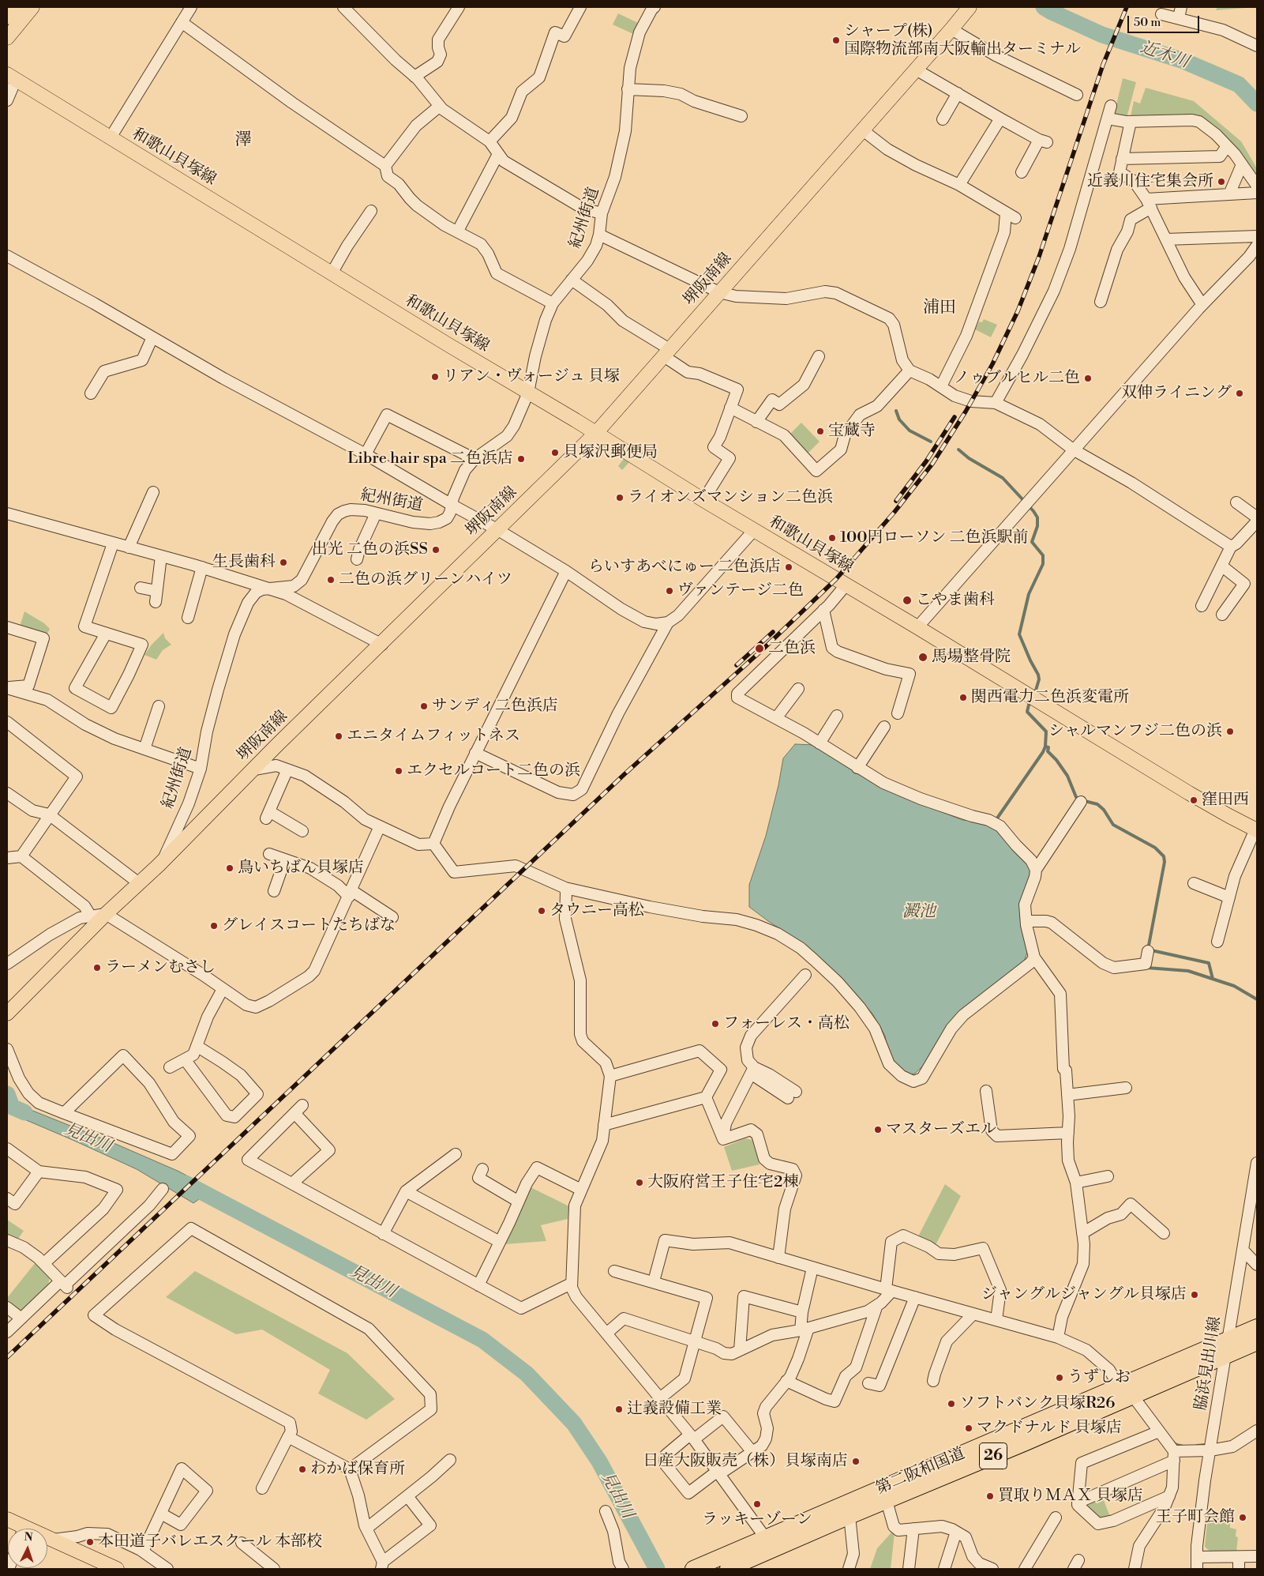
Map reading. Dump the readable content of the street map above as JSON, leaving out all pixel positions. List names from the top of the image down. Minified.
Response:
{"streets":{"highway":["26","第二阪和国道"],"main road":["和歌山貝塚線","堺阪南線"],"street":["紀州街道","脇浜見出川線"]},"crossings":[["和歌山貝塚線","紀州街道"],["和歌山貝塚線","堺阪南線"],["紀州街道","堺阪南線"],["脇浜見出川線","第二阪和国道"]],"districts":["澤","浦田"],"water":["近木川","澱池","見出川"],"places":["シャープ(株) 国際物流部南大阪輸出ターミナル","近義川住宅集会所","リアン・ヴォージュ 貝塚","ノゥブルヒル二色","双伸ライニング","宝蔵寺","貝塚沢郵便局","Libre hair spa 二色浜店","ライオンズマンション二色浜","100円ローソン 二色浜駅前","出光 二色の浜SS","生長歯科","らいすあべにゅー 二色浜店","二色の浜グリーンハイツ","ヴァンテージ二色","こやま歯科","二色浜","馬場整骨院","関西電力二色浜変電所","サンディ二色浜店","シャルマンフジ二色の浜","エニタイムフィットネス","エクセルコート二色の浜","窪田西","鳥いちばん貝塚店","タウニー高松","グレイスコートたちばな","ラーメンむさし","フォーレス・高松","マスターズエル","大阪府営王子住宅2棟","ジャングルジャングル貝塚店","うずしお","ソフトバンク貝塚R26","辻義設備工業","マクドナルド 貝塚店","日産大阪販売（株）貝塚南店","わかば保育所","買取りＭＡＸ 貝塚店","ラッキーゾーン","王子町会館","本田道子バレエスクール 本部校"],"scale_bar":"50 m","north":"top"}
